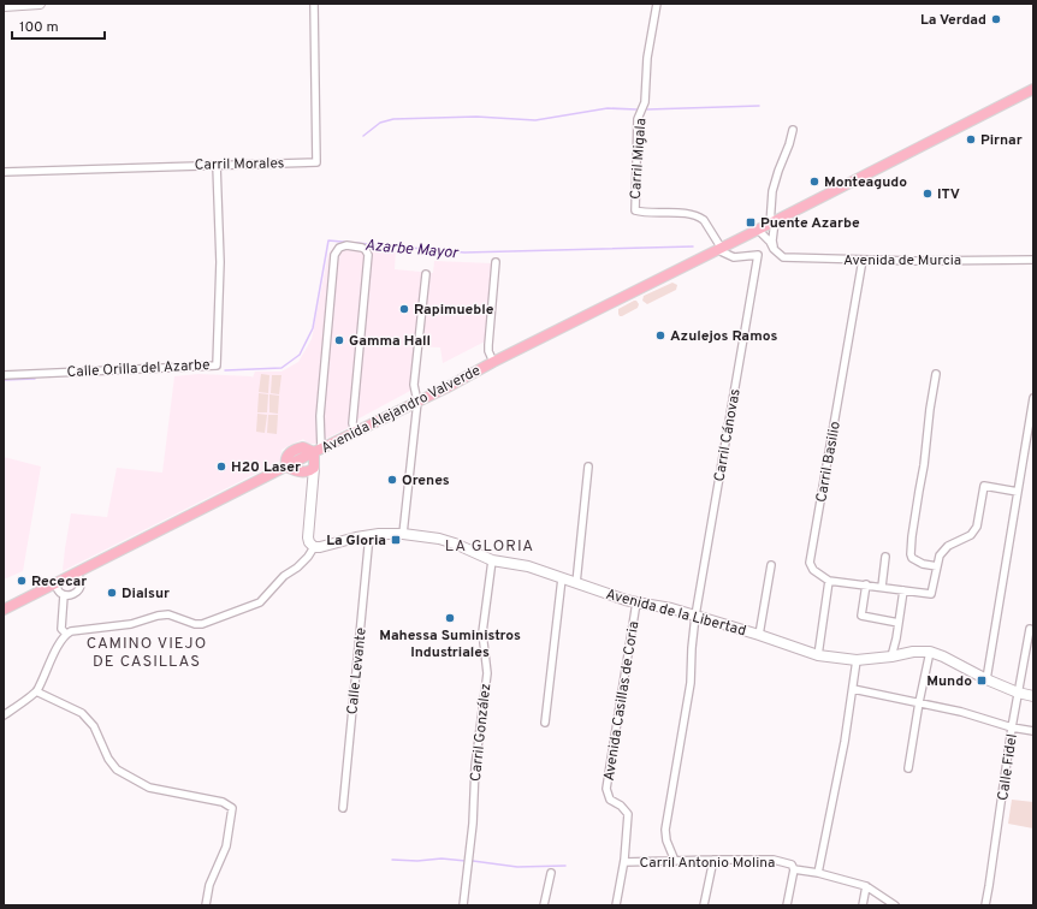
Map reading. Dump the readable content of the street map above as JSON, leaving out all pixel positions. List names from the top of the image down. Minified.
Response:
{"streets":{"main road":["Avenida Alejandro Valverde"],"street":["Carril Migala","Carril Morales","Avenida de Murcia","Calle Orilla del Azarbe","Carril Cánovas","Carril Basilio","Avenida de la Libertad","Calle Levante","Avenida Casillas de Coria","Carril González","Calle Fidel","Carril Antonio Molina"]},"crossings":[["Carril Migala","Avenida Alejandro Valverde"],["Carril Migala","Carril Cánovas"],["Carril Morales","Calle Orilla del Azarbe"],["Avenida de Murcia","Avenida Alejandro Valverde"],["Avenida de Murcia","Carril Basilio"],["Avenida Alejandro Valverde","Carril Cánovas"],["Carril Cánovas","Avenida de la Libertad"],["Carril Cánovas","Carril Antonio Molina"],["Avenida de la Libertad","Calle Levante"],["Avenida de la Libertad","Avenida Casillas de Coria"],["Avenida de la Libertad","Carril González"],["Avenida de la Libertad","Calle Fidel"],["Avenida Casillas de Coria","Carril Antonio Molina"]],"districts":["LA GLORIA","CAMINO VIEJO DE CASILLAS"],"water":["Azarbe Mayor"],"places":{"other":["La Verdad","Pirnar","Monteagudo","ITV","Rapimueble","Azulejos Ramos","Gamma Hall","H20 Laser","Orenes","Rececar","Dialsur","Mahessa Suministros Industriales"],"transit":["Puente Azarbe","La Gloria","Mundo"]},"scale_bar":"100 m"}
